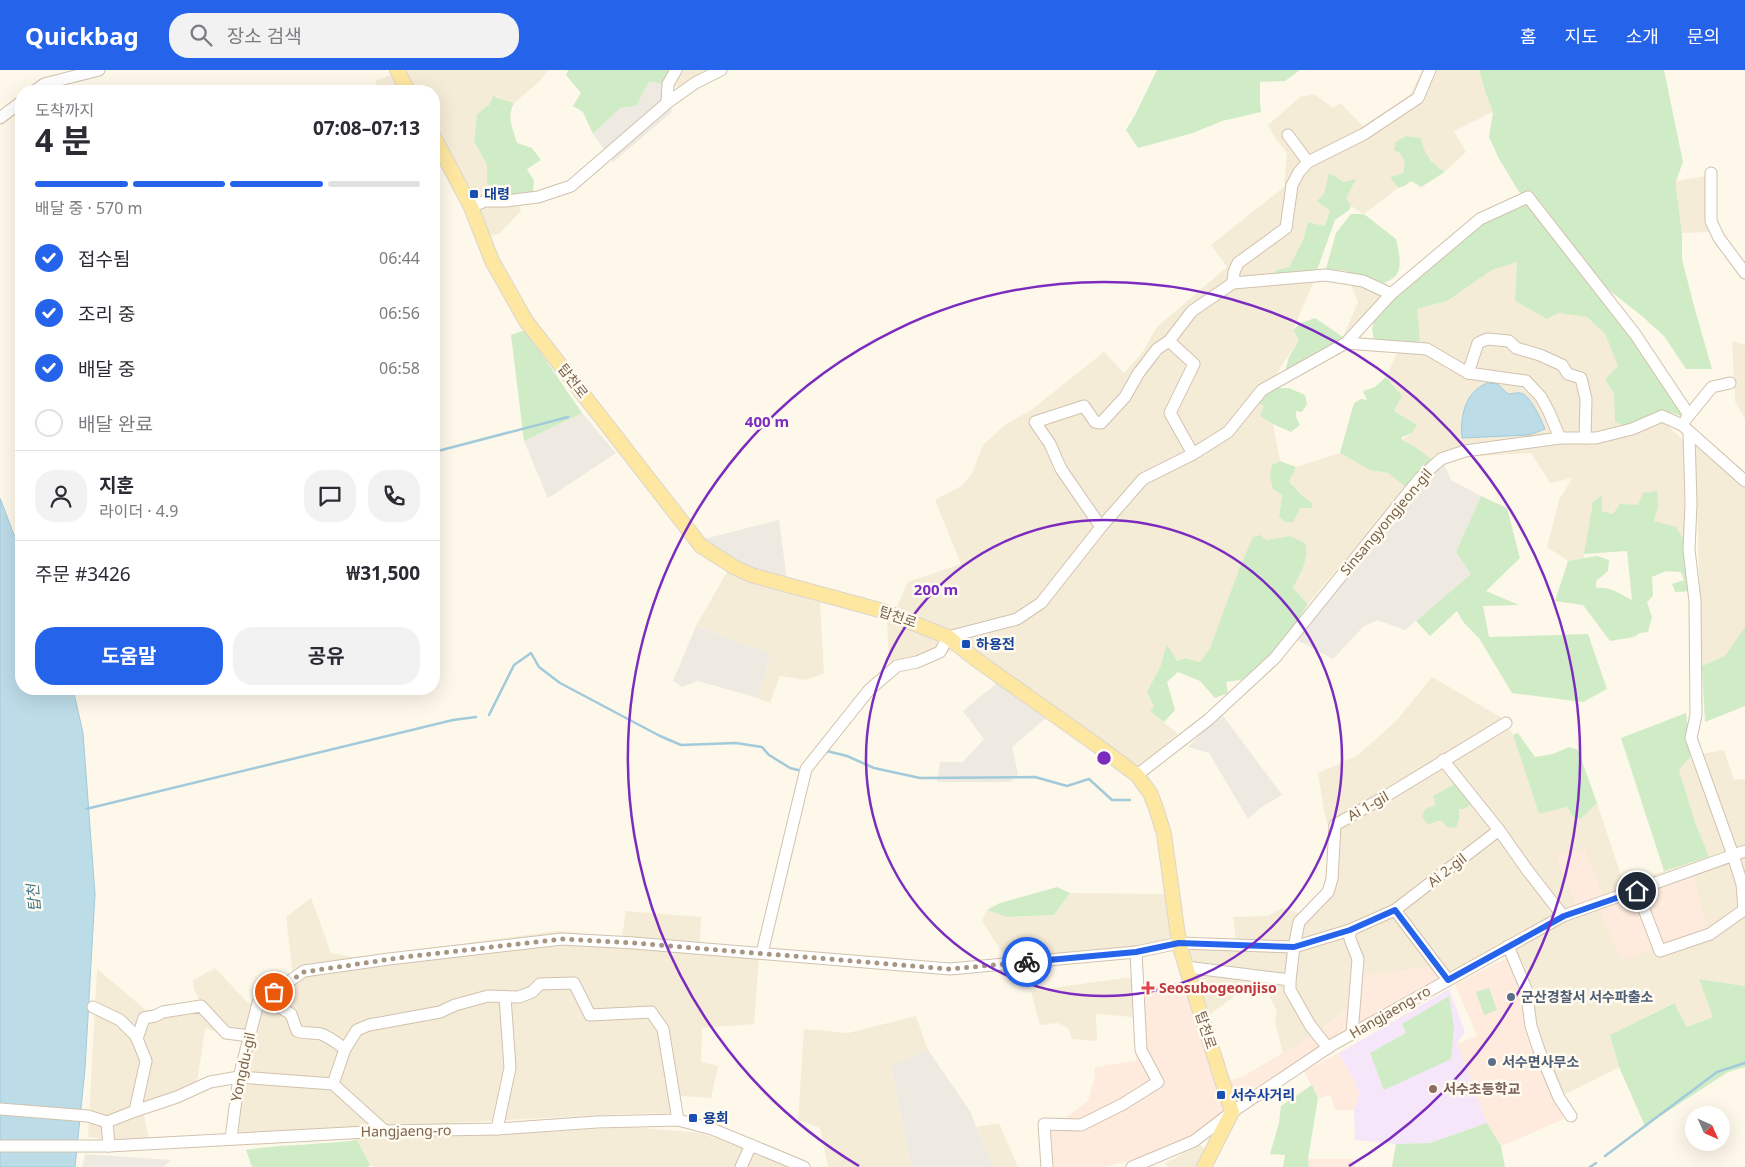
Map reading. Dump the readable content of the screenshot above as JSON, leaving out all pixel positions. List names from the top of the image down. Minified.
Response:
{"streets":{"main road":["탑천로"],"street":["Sinsangyongjeon-gil","Ai 1-gil","Ai 2-gil","Hangjaeng-ro","Yongdu-gil"]},"crossings":[["탑천로","Sinsangyongjeon-gil"],["탑천로","Ai 2-gil"],["탑천로","Hangjaeng-ro"],["Ai 1-gil","Ai 2-gil"],["Ai 1-gil","Hangjaeng-ro"],["Hangjaeng-ro","Yongdu-gil"]],"water":["탑천"],"places":{"transit":["대령","하용전","서수사거리","용회"],"health":["Seosubogeonjiso"],"other":["군산경찰서 서수파출소","서수면사무소","서수초등학교"]},"north":"bottom right","page":{"header":"Quickbag","search":"장소 검색","nav":["홈","지도","소개","문의"],"heading":["4 분","도착까지","07:08–07:13"],"panel":["지훈","라이더 · 4.9","주문 #3426","₩31,500"],"bar":"배달 중 · 570 m","list":[["접수됨","06:44"],["조리 중","06:56"],["배달 중","06:58"],"배달 완료"],"buttons":["도움말","공유"]},"rings":["400 m","200 m"]}
